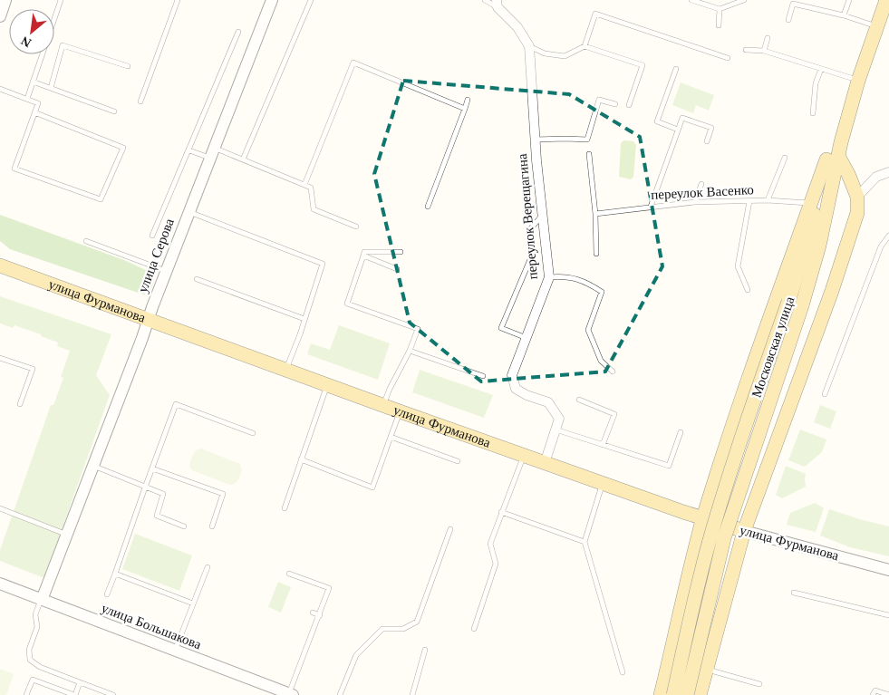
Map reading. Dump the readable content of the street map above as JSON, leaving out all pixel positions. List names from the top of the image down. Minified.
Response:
{"streets":{"main road":["улица Фурманова","Московская улица"],"street":["переулок Верещагина","улица Серова","улица Большакова"],"lane":["переулок Васенко"]},"crossings":[["переулок Верещагина","улица Фурманова"],["улица Серова","улица Фурманова"],["улица Серова","улица Большакова"]],"north":"bottom left"}
